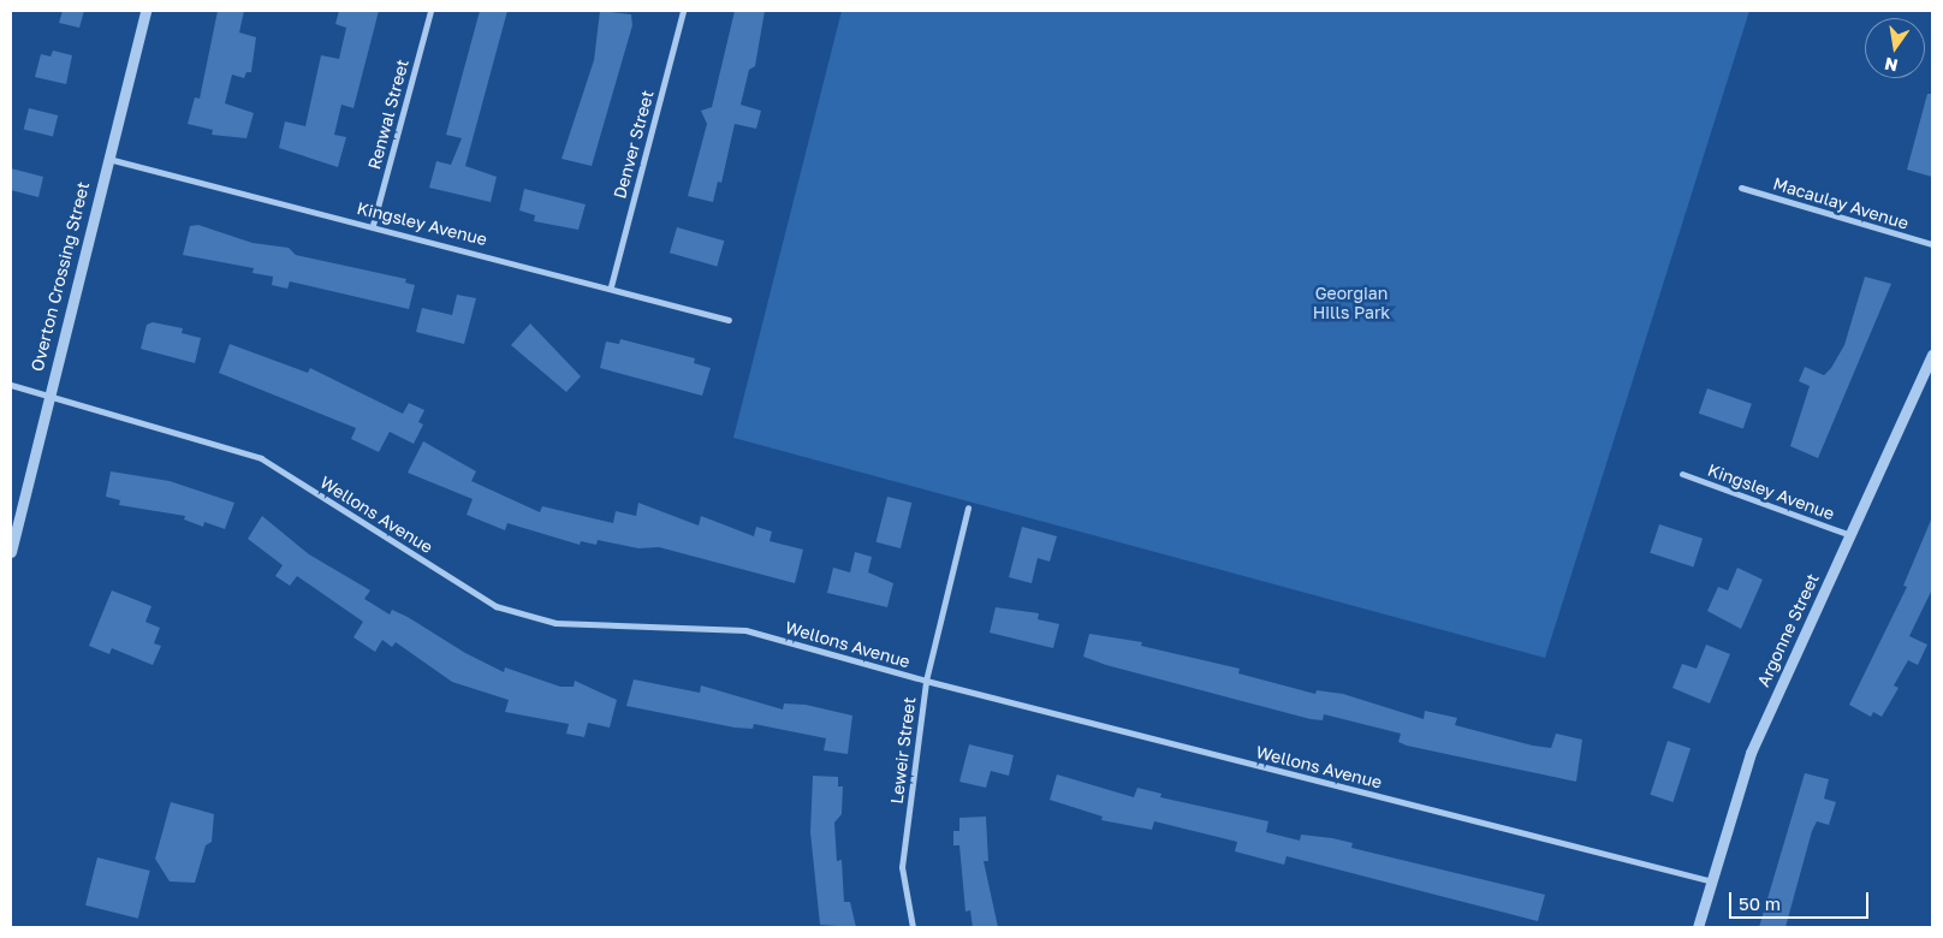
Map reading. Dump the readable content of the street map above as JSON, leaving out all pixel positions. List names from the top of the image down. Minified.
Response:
{"streets":{"street":["Renwal Street","Denver Street","Macaulay Avenue","Kingsley Avenue","Overton Crossing Street","Wellons Avenue","Argonne Street","Leweir Street"]},"crossings":[["Renwal Street","Kingsley Avenue"],["Denver Street","Kingsley Avenue"],["Kingsley Avenue","Overton Crossing Street"],["Kingsley Avenue","Argonne Street"],["Overton Crossing Street","Wellons Avenue"],["Wellons Avenue","Argonne Street"],["Wellons Avenue","Leweir Street"]],"parks":["Georgian Hills Park"],"scale_bar":"50 m","north":"bottom"}
